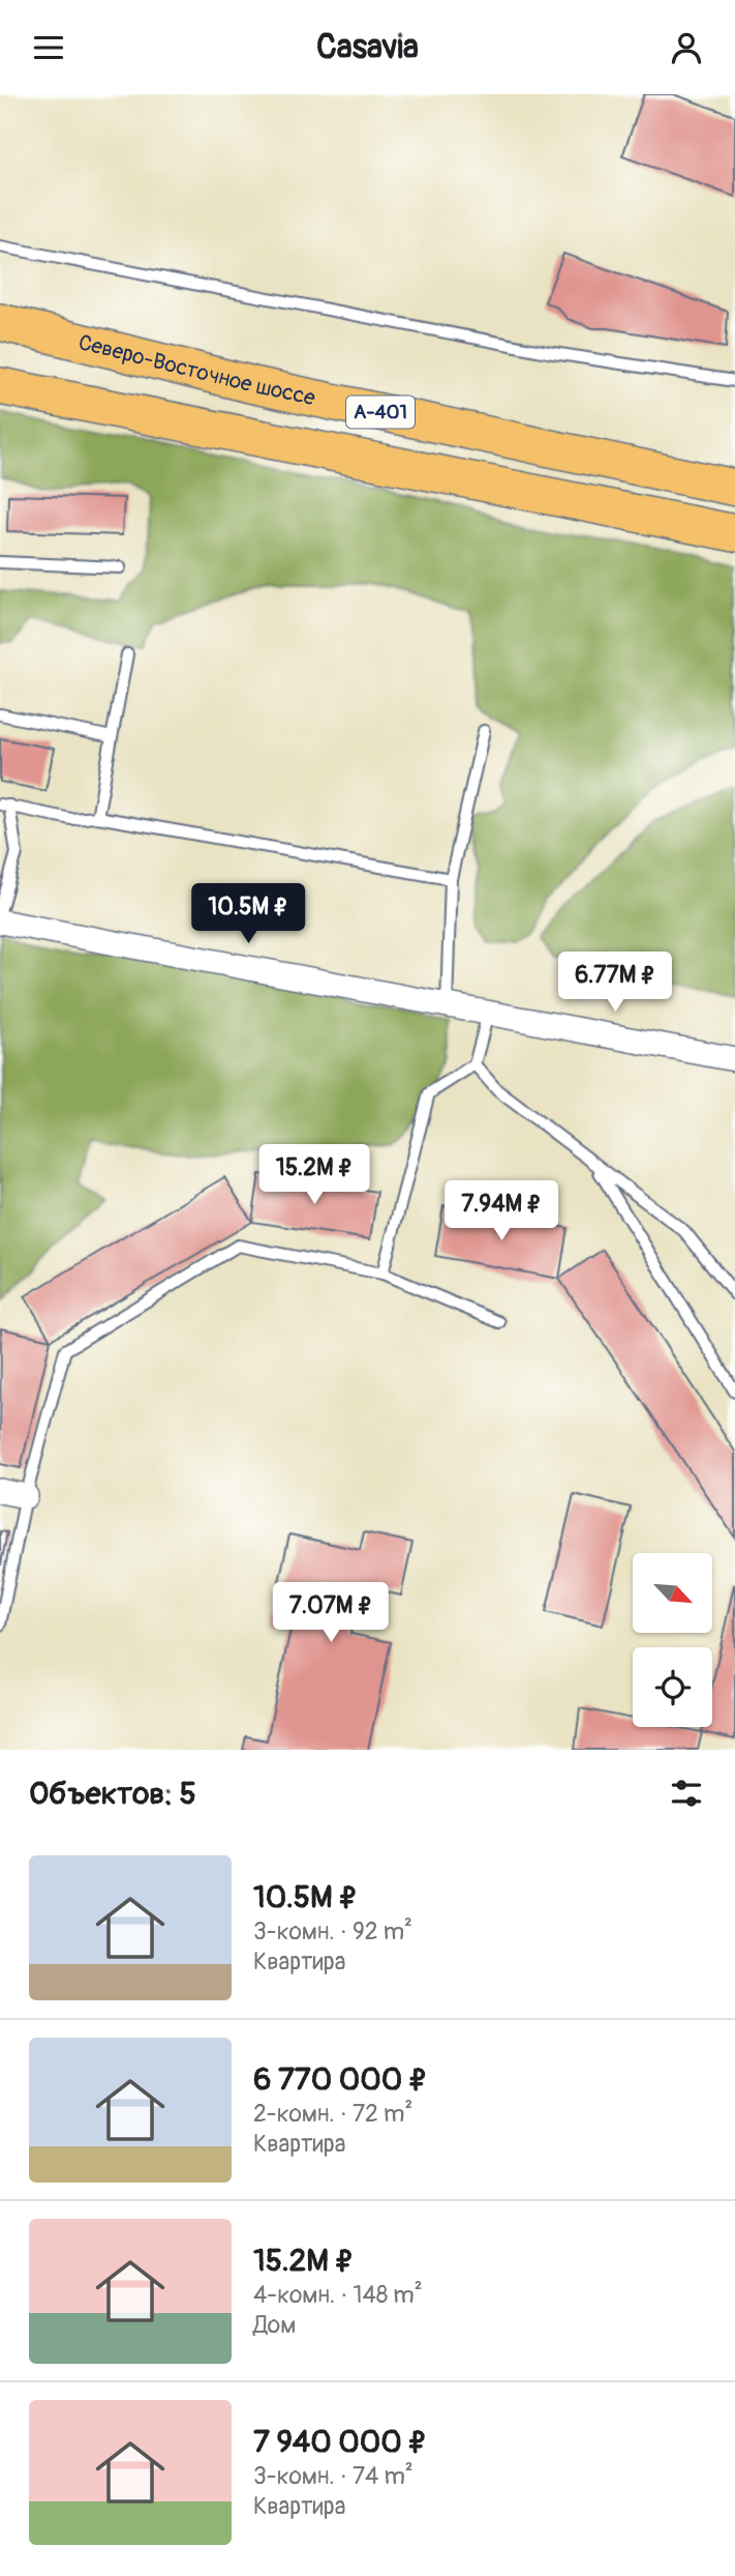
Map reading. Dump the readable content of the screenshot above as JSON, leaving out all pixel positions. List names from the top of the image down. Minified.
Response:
{"streets":{"main road":["Северо-Восточное шоссе","А-401"]},"north":"bottom right","page":{"header":"Casavia","price":["10.5M ₽","6.77M ₽","15.2M ₽","7.94M ₽","7.07M ₽"],"heading":"Объектов: 5","list":[{"name":"10.5M ₽","note":"3-комн. · 92 m² · Квартира"},{"name":"6 770 000 ₽","note":"2-комн. · 72 m² · Квартира"},{"name":"15.2M ₽","note":"4-комн. · 148 m² · Дом"},{"name":"7 940 000 ₽","note":"3-комн. · 74 m² · Квартира"}]}}
